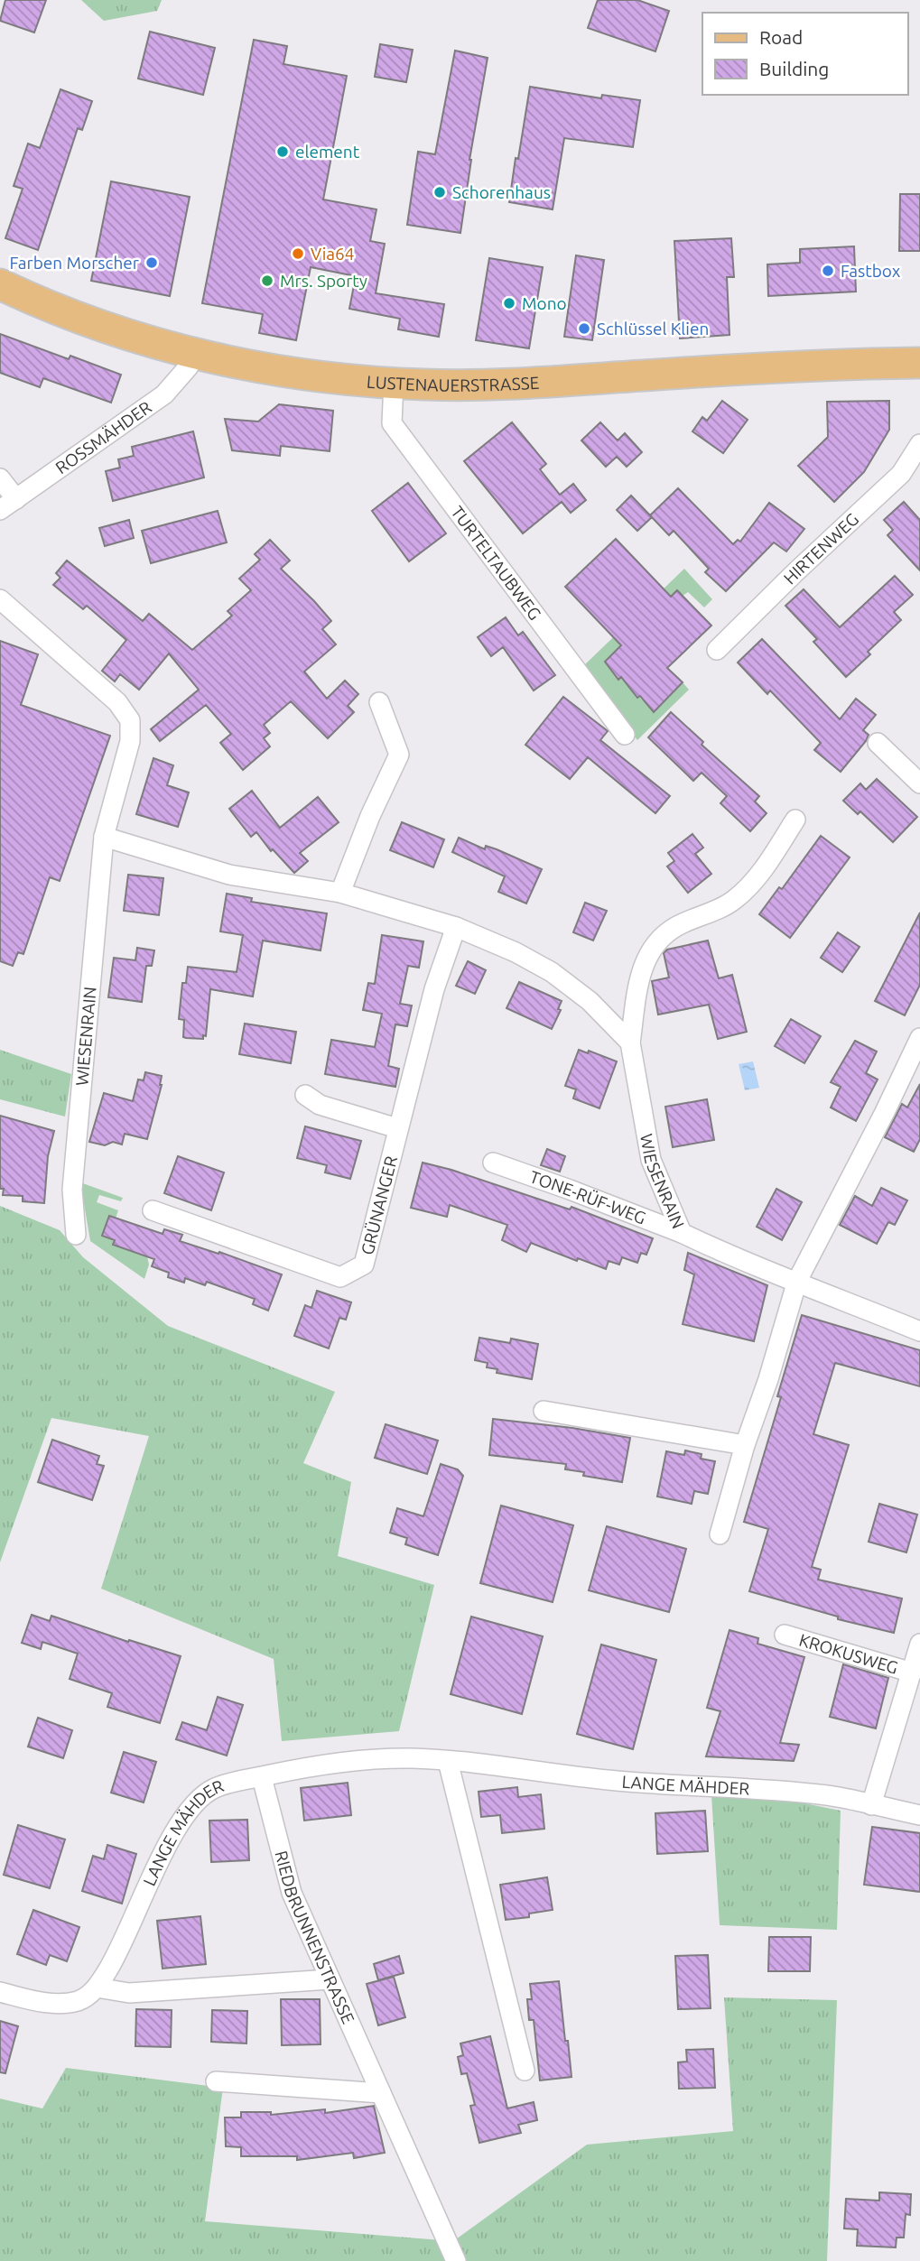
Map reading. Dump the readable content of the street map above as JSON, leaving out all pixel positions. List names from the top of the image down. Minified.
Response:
{"streets":{"main road":["LUSTENAUERSTRASSE"],"street":["ROSSMÄHDER","HIRTENWEG","TURTELTAUBWEG","WIESENRAIN","TONE-RÜF-WEG","GRÜNANGER","KROKUSWEG","LANGE MÄHDER","RIEDBRUNNENSTRASSE"]},"crossings":[["LUSTENAUERSTRASSE","ROSSMÄHDER"],["LUSTENAUERSTRASSE","TURTELTAUBWEG"],["WIESENRAIN","TONE-RÜF-WEG"],["KROKUSWEG","LANGE MÄHDER"],["LANGE MÄHDER","RIEDBRUNNENSTRASSE"]],"places":["element","Schorenhaus","Via64","Farben Morscher","Fastbox","Mrs. Sporty","Mono","Schlüssel Klien"],"legend":["Road","Building"]}
